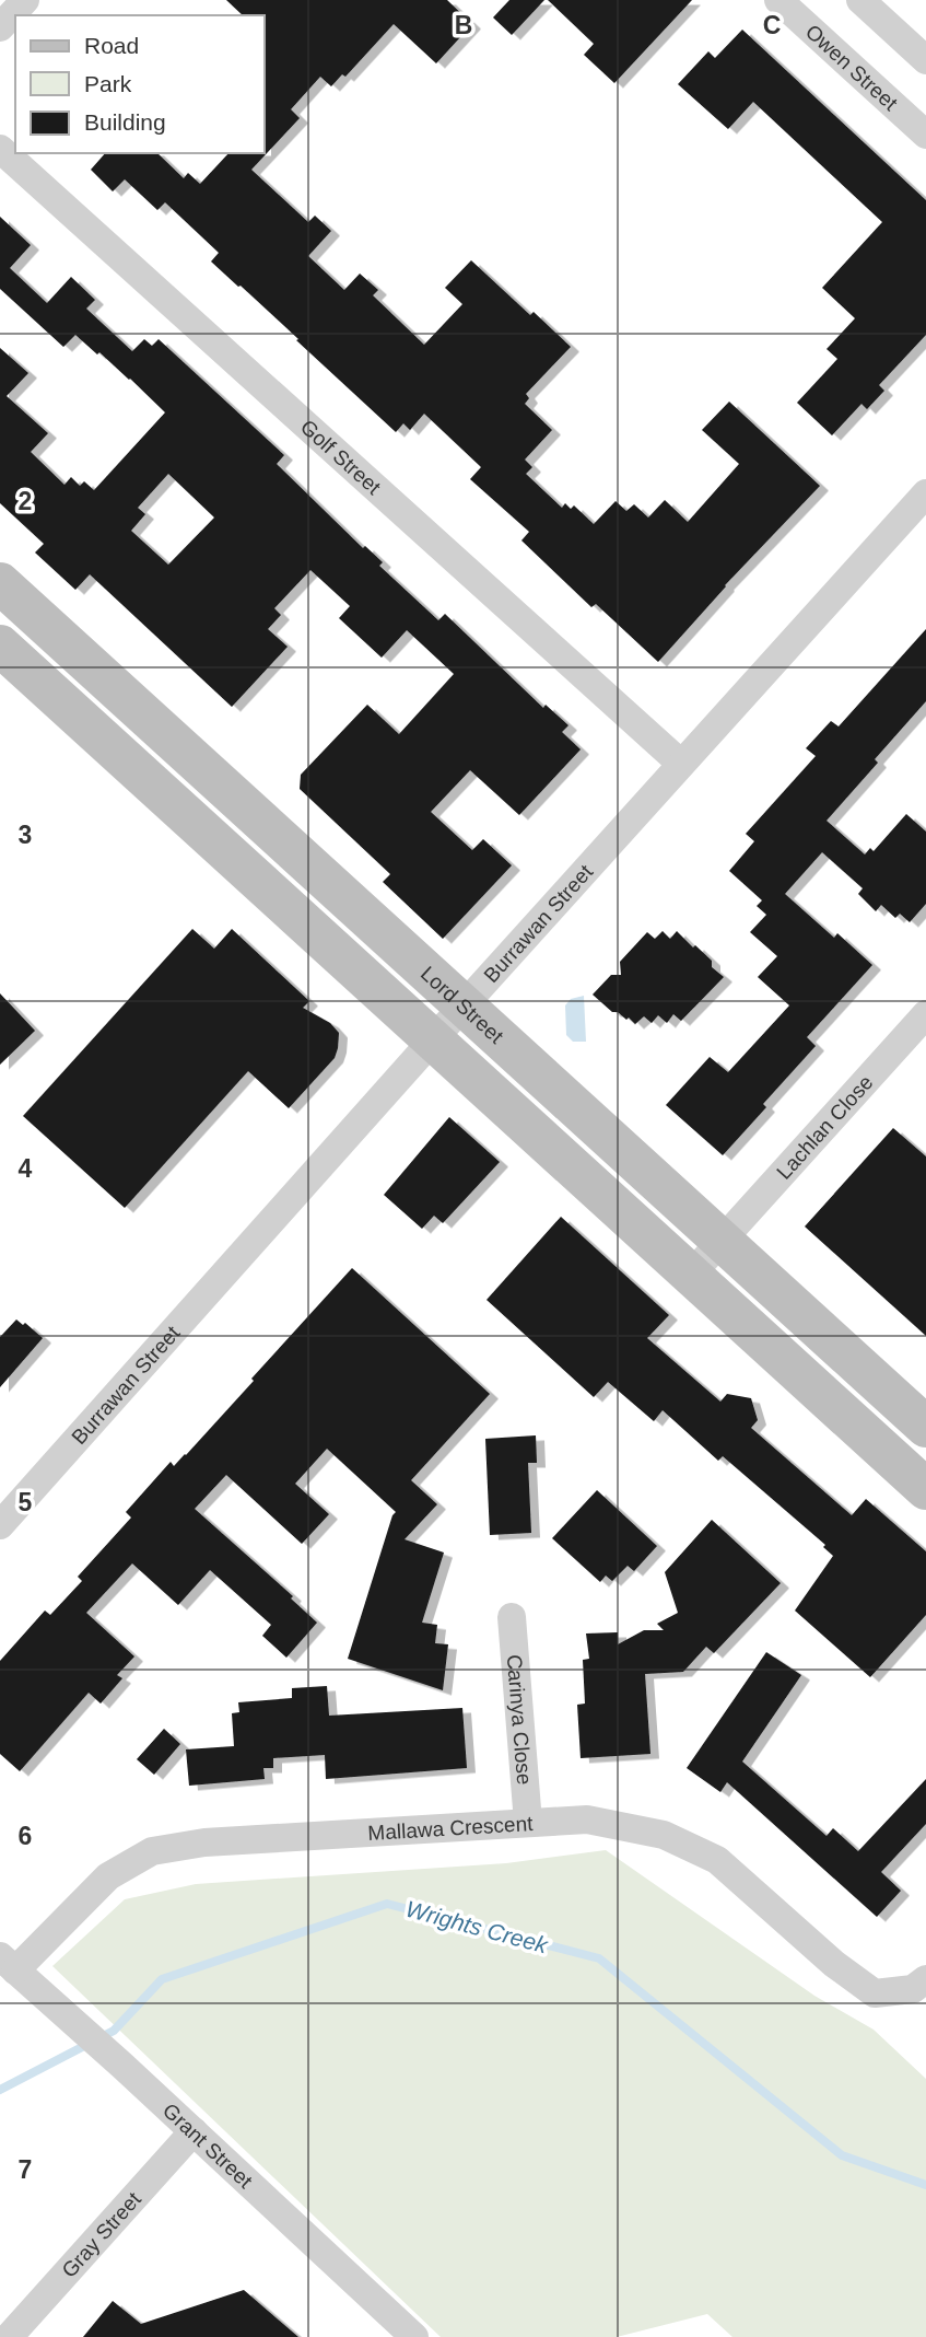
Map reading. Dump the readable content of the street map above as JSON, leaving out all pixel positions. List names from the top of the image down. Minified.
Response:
{"streets":{"main road":["Lord Street"],"street":["Owen Street","Golf Street","Burrawan Street","Lachlan Close","Carinya Close","Mallawa Crescent","Grant Street","Gray Street"]},"crossings":[["Golf Street","Burrawan Street"],["Burrawan Street","Lord Street"],["Lord Street","Lachlan Close"],["Carinya Close","Mallawa Crescent"],["Mallawa Crescent","Grant Street"],["Grant Street","Gray Street"]],"water":["Wrights Creek"],"legend":["Road","Park","Building"],"grid":{"columns":["B","C"],"rows":["2","3","4","5","6","7"]}}
